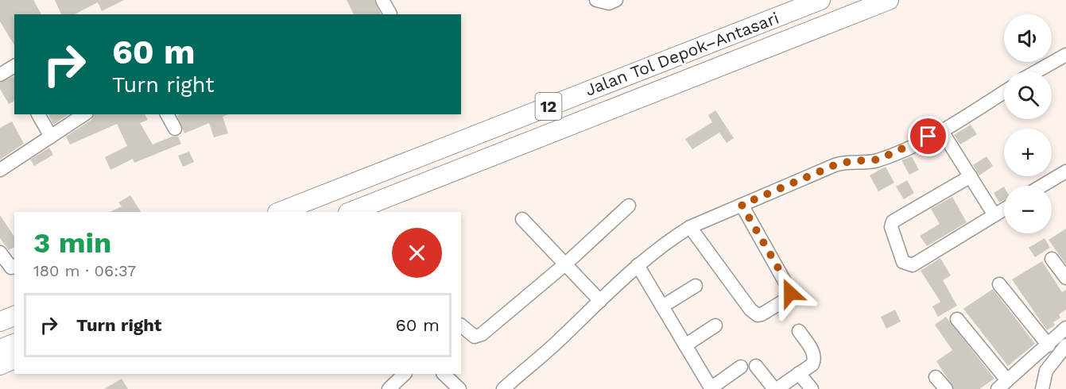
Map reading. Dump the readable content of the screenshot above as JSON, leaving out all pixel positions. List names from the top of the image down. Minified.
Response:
{"streets":{"highway":["Jalan Tol Depok–Antasari","12"]},"page":{"map_buttons":["+","−"],"turn":["60 m","Turn right"],"heading":["3 min","180 m · 06:37"],"list":[{"name":"Turn right","value":"60 m"}]}}
